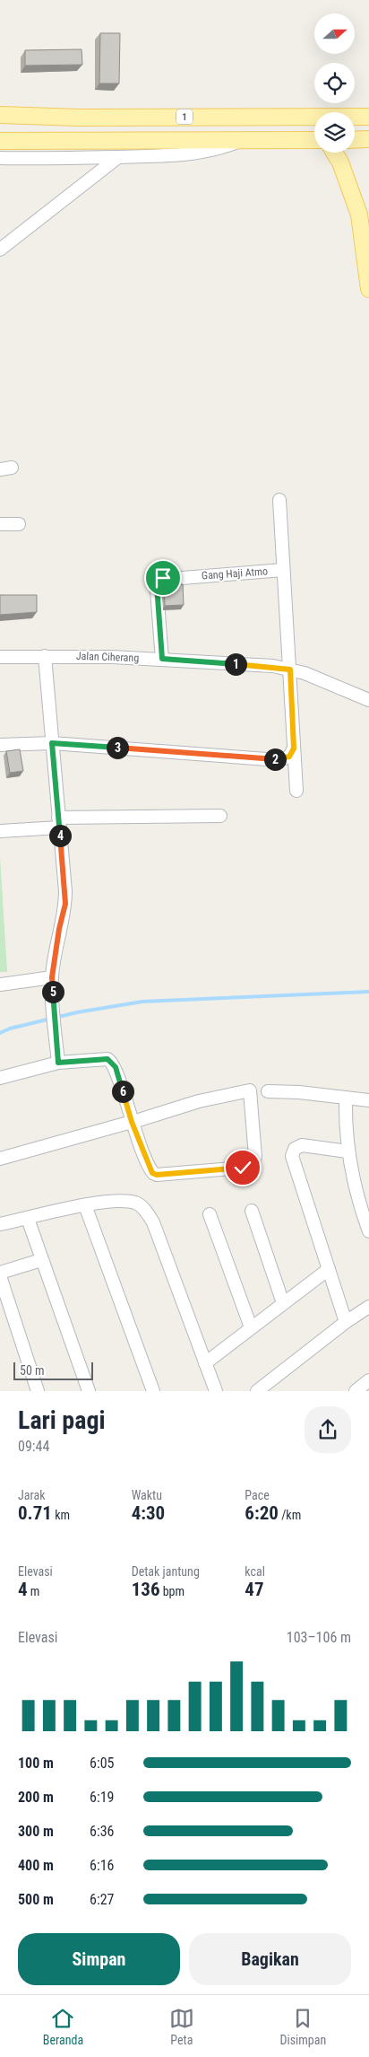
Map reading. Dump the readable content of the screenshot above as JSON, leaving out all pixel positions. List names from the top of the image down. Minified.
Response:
{"streets":{"main road":["1"],"street":["Gang Haji Atmo","Jalan Ciherang"]},"crossings":[["Gang Haji Atmo","Jalan Ciherang"]],"scale_bar":"50 m","north":"right","page":{"pins":["1","3","2","4","5","6"],"scale":"50 m","heading":["Lari pagi","09:44"],"stats":[["Jarak","0.71 km"],["Waktu","4:30"],["Pace","6:20 /km"],["Elevasi","4 m"],["Detak jantung","136 bpm"],["kcal","47"]],"chart":["Elevasi","103–106 m"],"list":[{"name":"100 m","note":"6:05"},{"name":"200 m","note":"6:19"},{"name":"300 m","note":"6:36"},{"name":"400 m","note":"6:16"},{"name":"500 m","note":"6:27"}],"buttons":["Simpan","Bagikan"],"tabs":["Beranda","Peta","Disimpan"]}}
